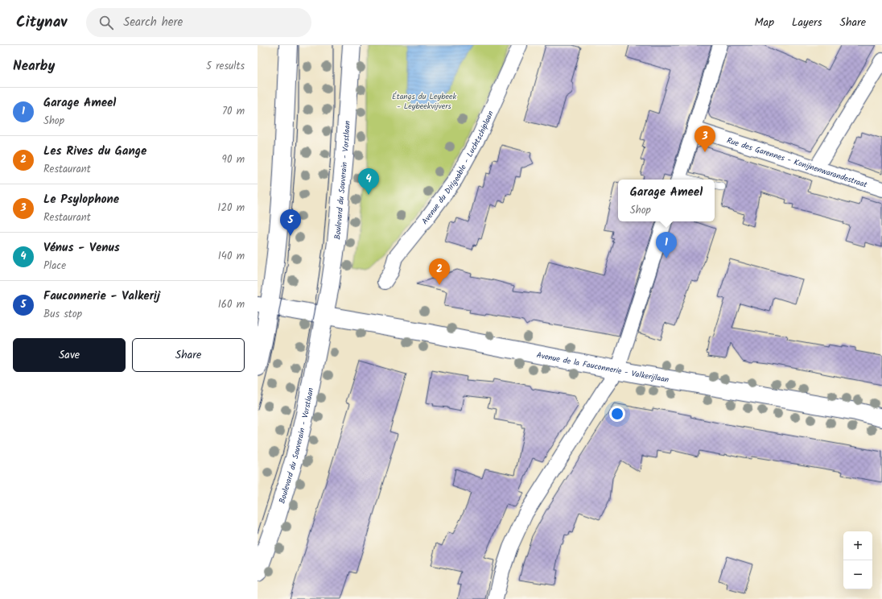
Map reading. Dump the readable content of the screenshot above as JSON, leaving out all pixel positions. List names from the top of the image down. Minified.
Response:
{"streets":{"main road":["Boulevard du Souverain - Vorstlaan","Avenue de la Fauconnerie - Valkerijlaan"],"street":["Rue des Garennes - Konijnenwarandestraat","Avenue du Dirigeable - Luchtschiplaan"]},"crossings":[["Boulevard du Souverain - Vorstlaan","Avenue de la Fauconnerie - Valkerijlaan"]],"parks":["Étangs du Leybeek - Leybeekvijvers"],"page":{"header":"Citynav","search":"Search here","nav":["Map","Layers","Share"],"heading":["Nearby","5 results"],"list":[{"mark":"1","name":"Garage Ameel","note":"Shop","value":"70 m"},{"mark":"2","name":"Les Rives du Gange","note":"Restaurant","value":"90 m"},{"mark":"3","name":"Le Psylophone","note":"Restaurant","value":"120 m"},{"mark":"4","name":"Vénus - Venus","note":"Place","value":"140 m"},{"mark":"5","name":"Fauconnerie - Valkerij","note":"Bus stop","value":"160 m"}],"pins":["3","4","5","1","2"],"popup":["Garage Ameel","Shop"],"buttons":["Save","Share"],"map_buttons":["+","−"]}}
